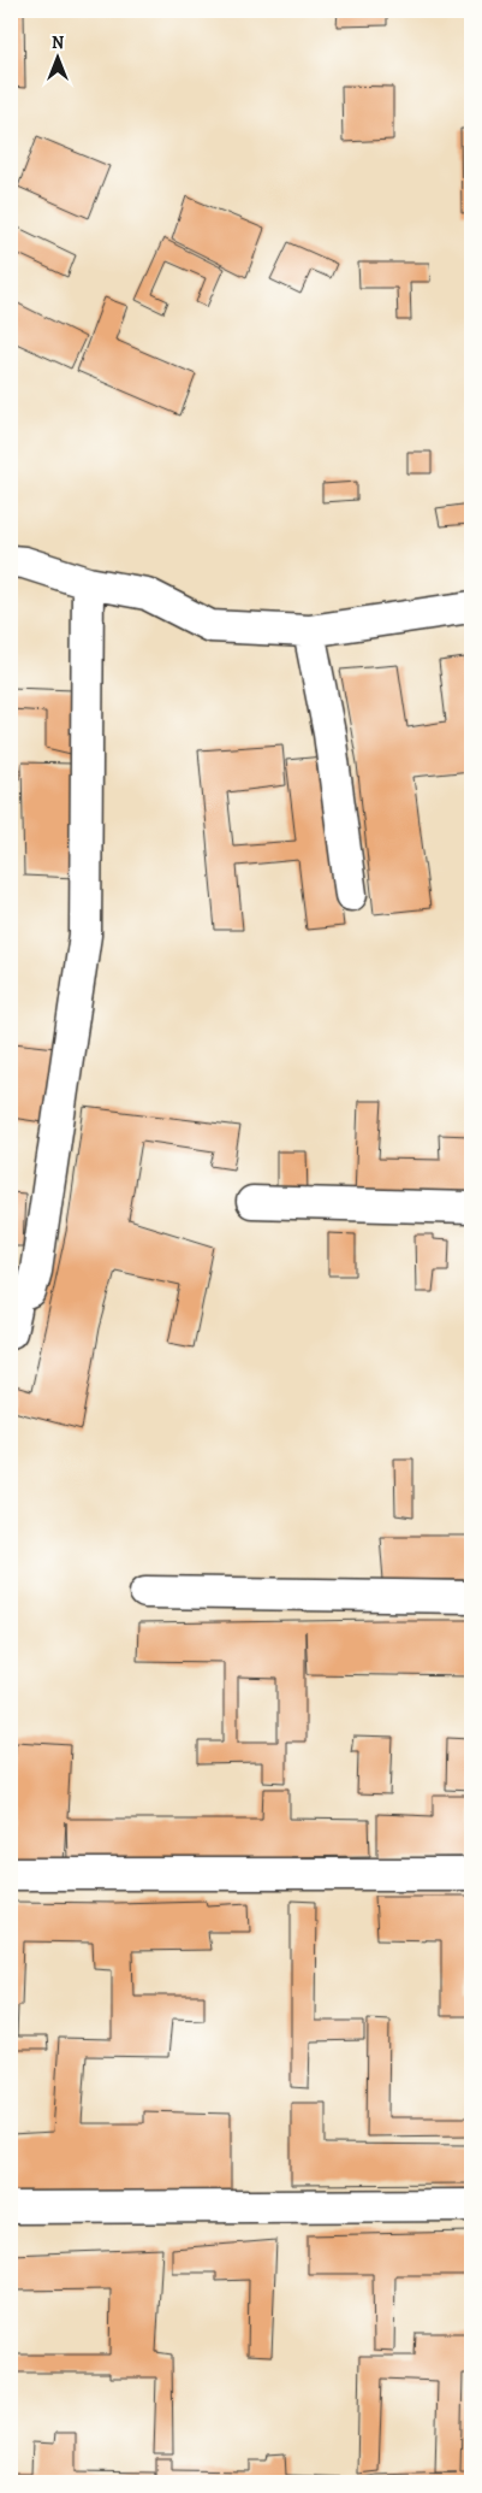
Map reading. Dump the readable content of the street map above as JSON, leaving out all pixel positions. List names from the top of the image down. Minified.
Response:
{"north":"top"}
